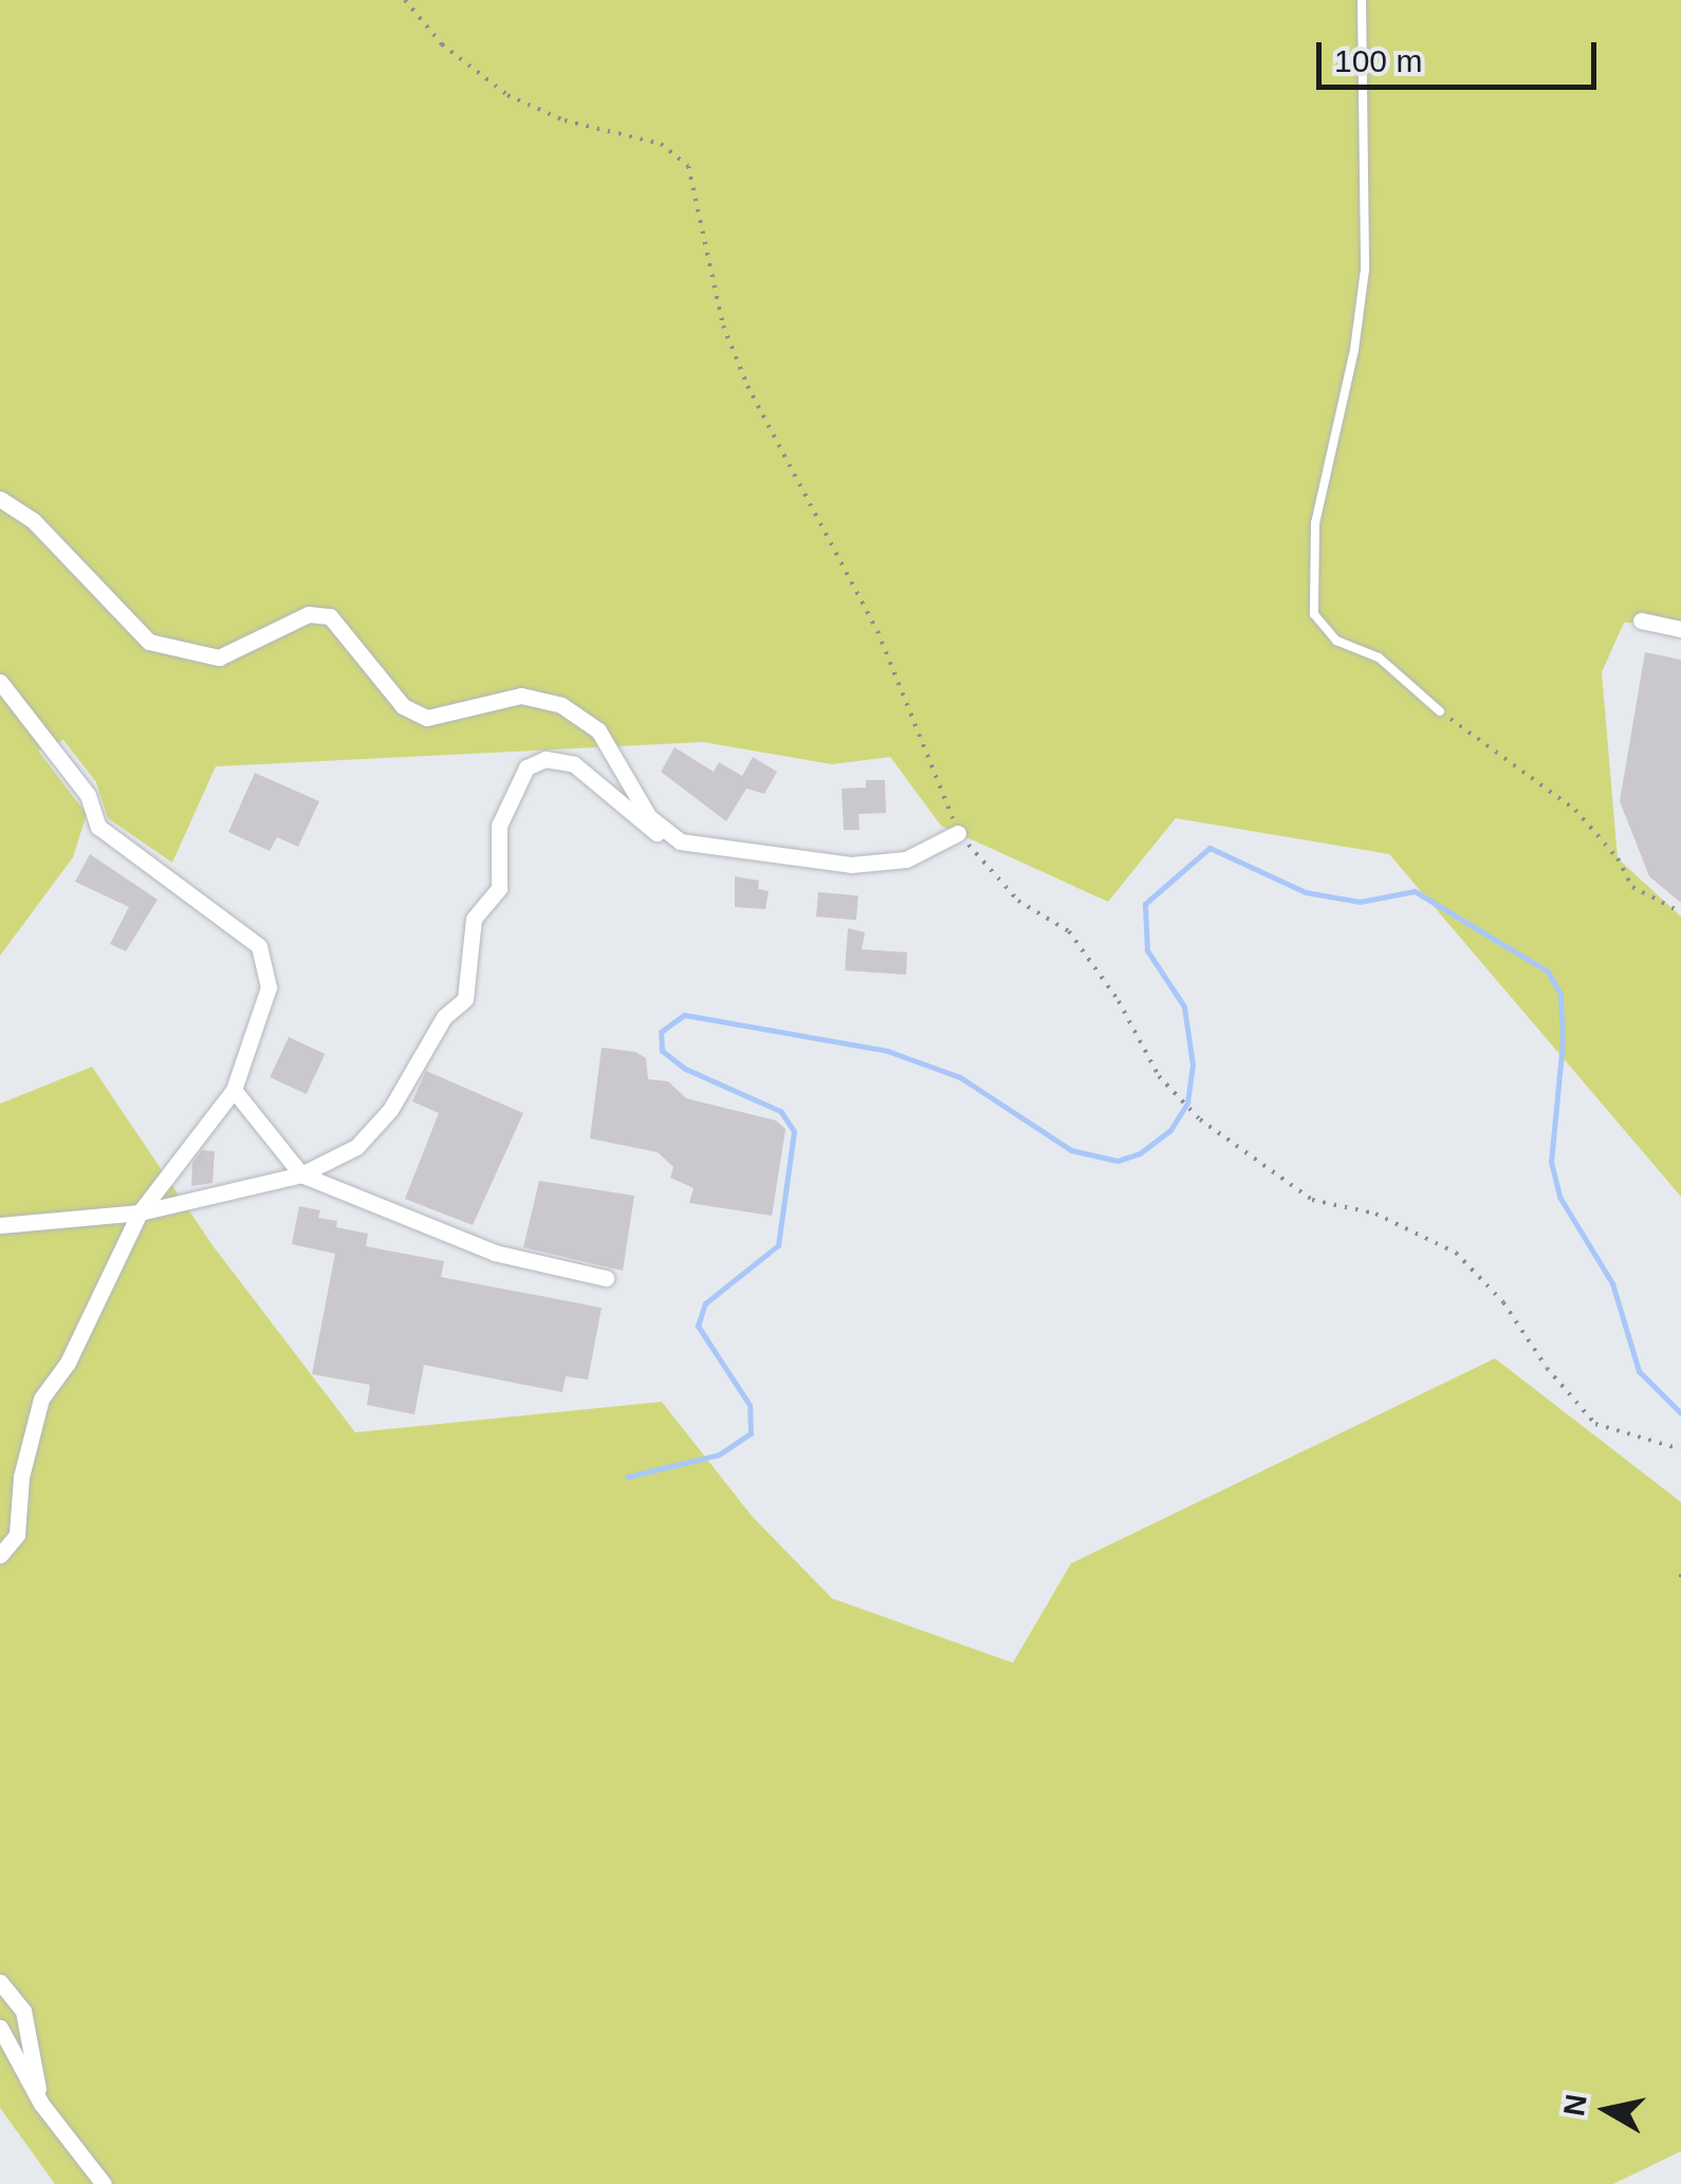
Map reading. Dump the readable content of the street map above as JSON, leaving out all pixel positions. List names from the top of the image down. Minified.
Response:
{"scale_bar":"100 m","north":"left"}
